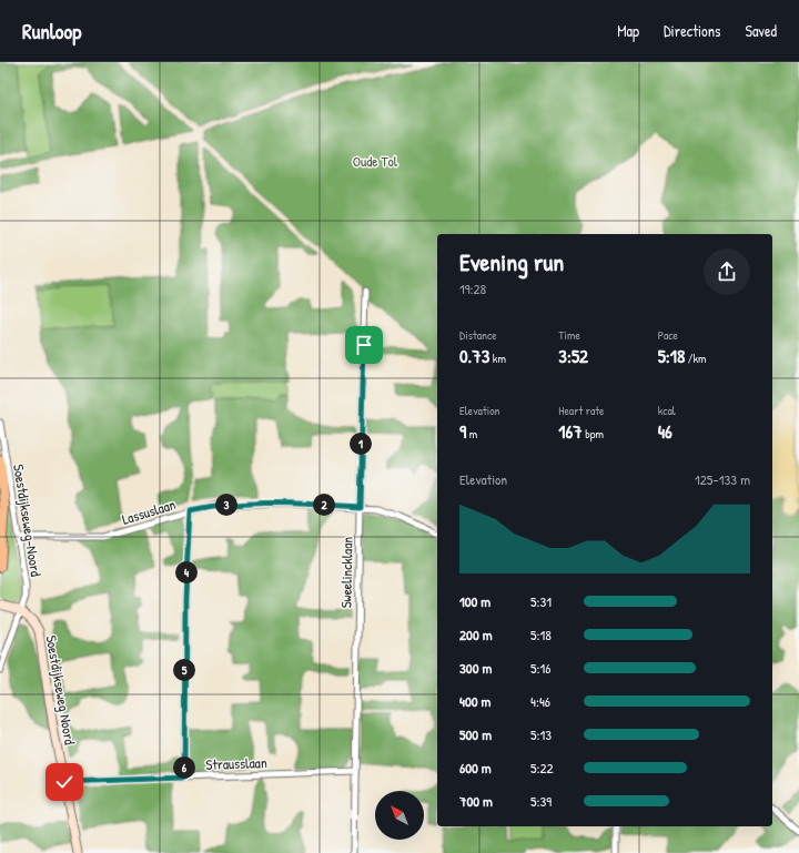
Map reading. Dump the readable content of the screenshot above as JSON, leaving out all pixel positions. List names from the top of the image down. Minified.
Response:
{"streets":{"main road":["Soestdijkseweg Noord"],"street":["Lassuslaan","Soestdijkseweg-Noord","Sweelincklaan","Strausslaan"]},"crossings":[["Lassuslaan","Soestdijkseweg-Noord"],["Lassuslaan","Sweelincklaan"],["Soestdijkseweg-Noord","Soestdijkseweg Noord"],["Sweelincklaan","Strausslaan"],["Soestdijkseweg Noord","Strausslaan"]],"parks":["Oude Tol"],"north":"top left","page":{"header":"Runloop","nav":["Map","Directions","Saved"],"heading":["Evening run","19:28"],"stats":[["Distance","0.73 km"],["Time","3:52"],["Pace","5:18 /km"],["Elevation","9 m"],["Heart rate","167 bpm"],["kcal","46"]],"pins":["1","2","3","4","5","6"],"chart":["Elevation","125–133 m"],"list":[{"name":"100 m","note":"5:31"},{"name":"200 m","note":"5:18"},{"name":"300 m","note":"5:16"},{"name":"400 m","note":"4:46"},{"name":"500 m","note":"5:13"},{"name":"600 m","note":"5:22"},{"name":"700 m","note":"5:39"}]}}
